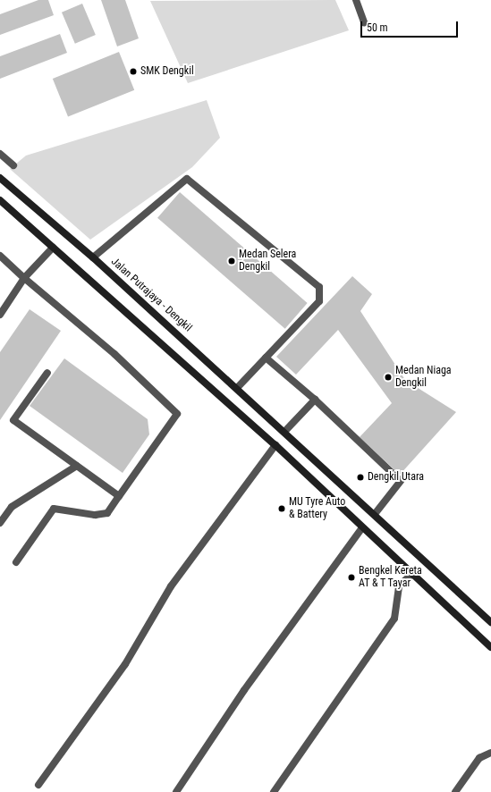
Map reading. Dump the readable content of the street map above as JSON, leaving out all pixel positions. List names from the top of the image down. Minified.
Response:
{"streets":{"main road":["Jalan Putrajaya - Dengkil"]},"places":["SMK Dengkil","Medan Selera Dengkil","Medan Niaga Dengkil","Dengkil Utara","MU Tyre Auto & Battery","Bengkel Kereta AT & T Tayar"],"scale_bar":"50 m"}
